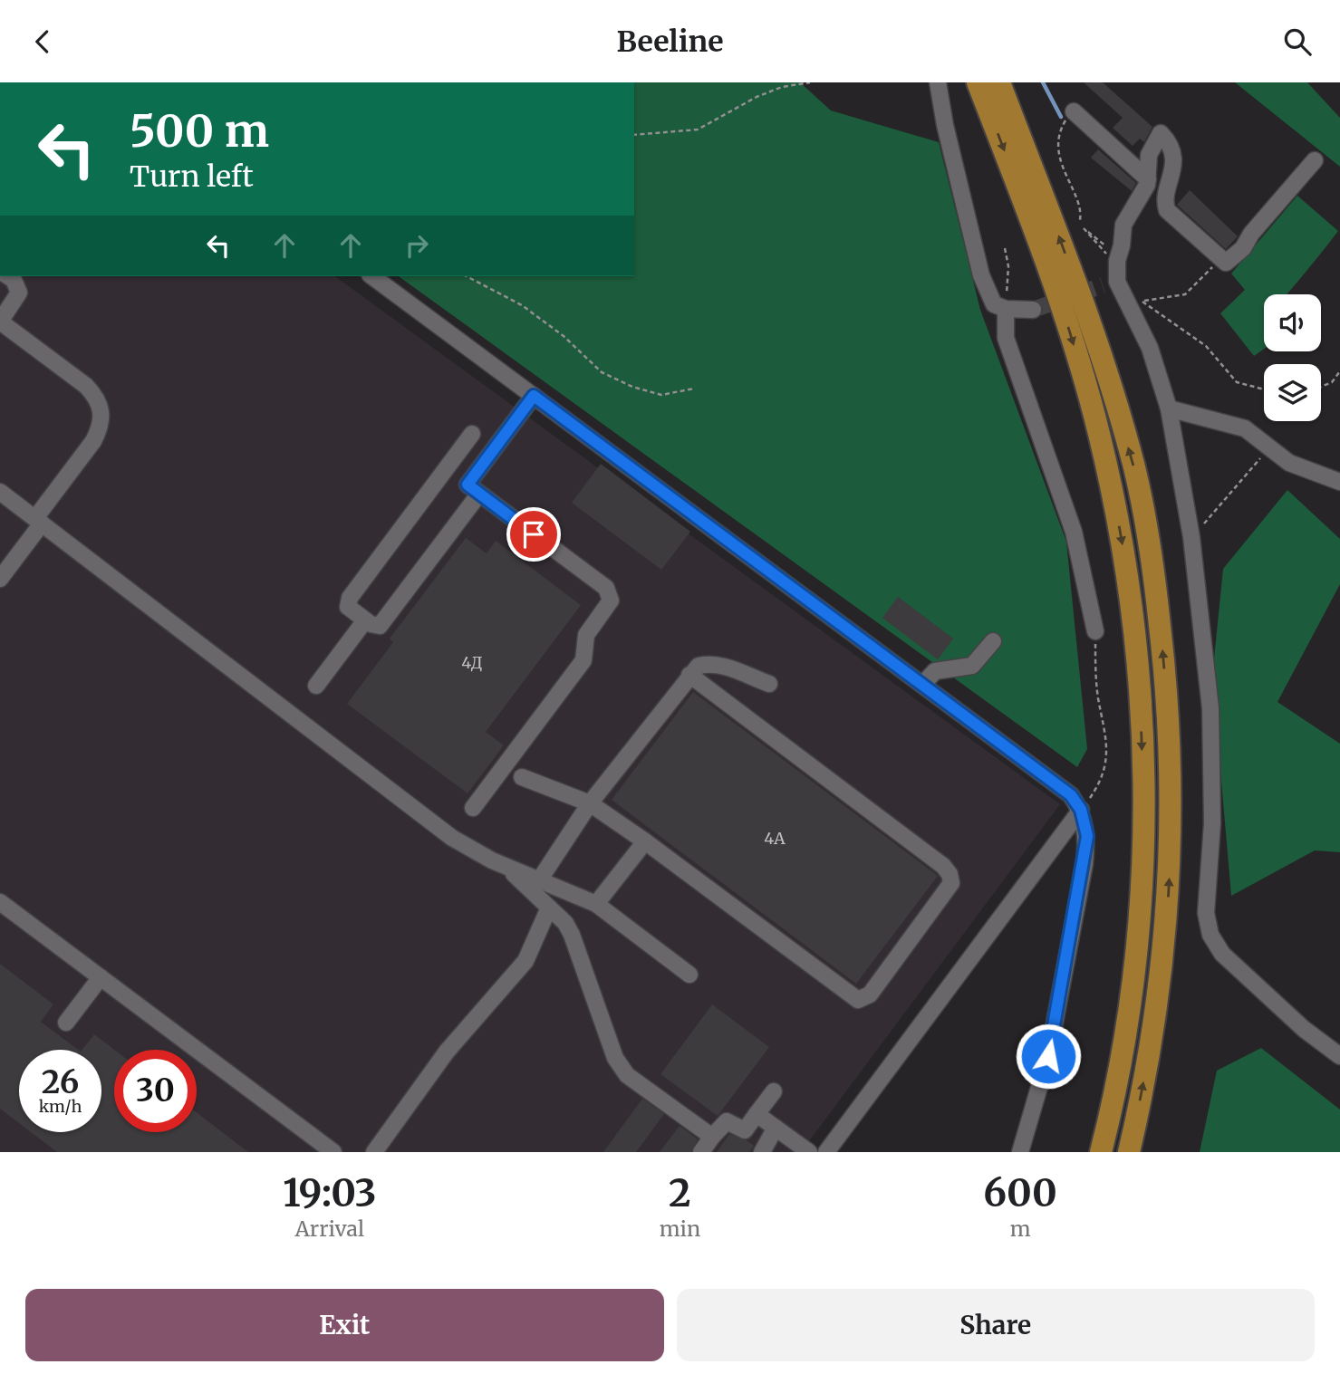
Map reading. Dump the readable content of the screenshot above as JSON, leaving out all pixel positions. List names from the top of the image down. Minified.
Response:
{"house_numbers":["4Д","4А"],"page":{"header":"Beeline","turn":["500 m","Turn left"],"speed":"26 km/h","limit":"30","eta":["19:03","Arrival","2","min","600","m"],"buttons":["Exit","Share"]}}
